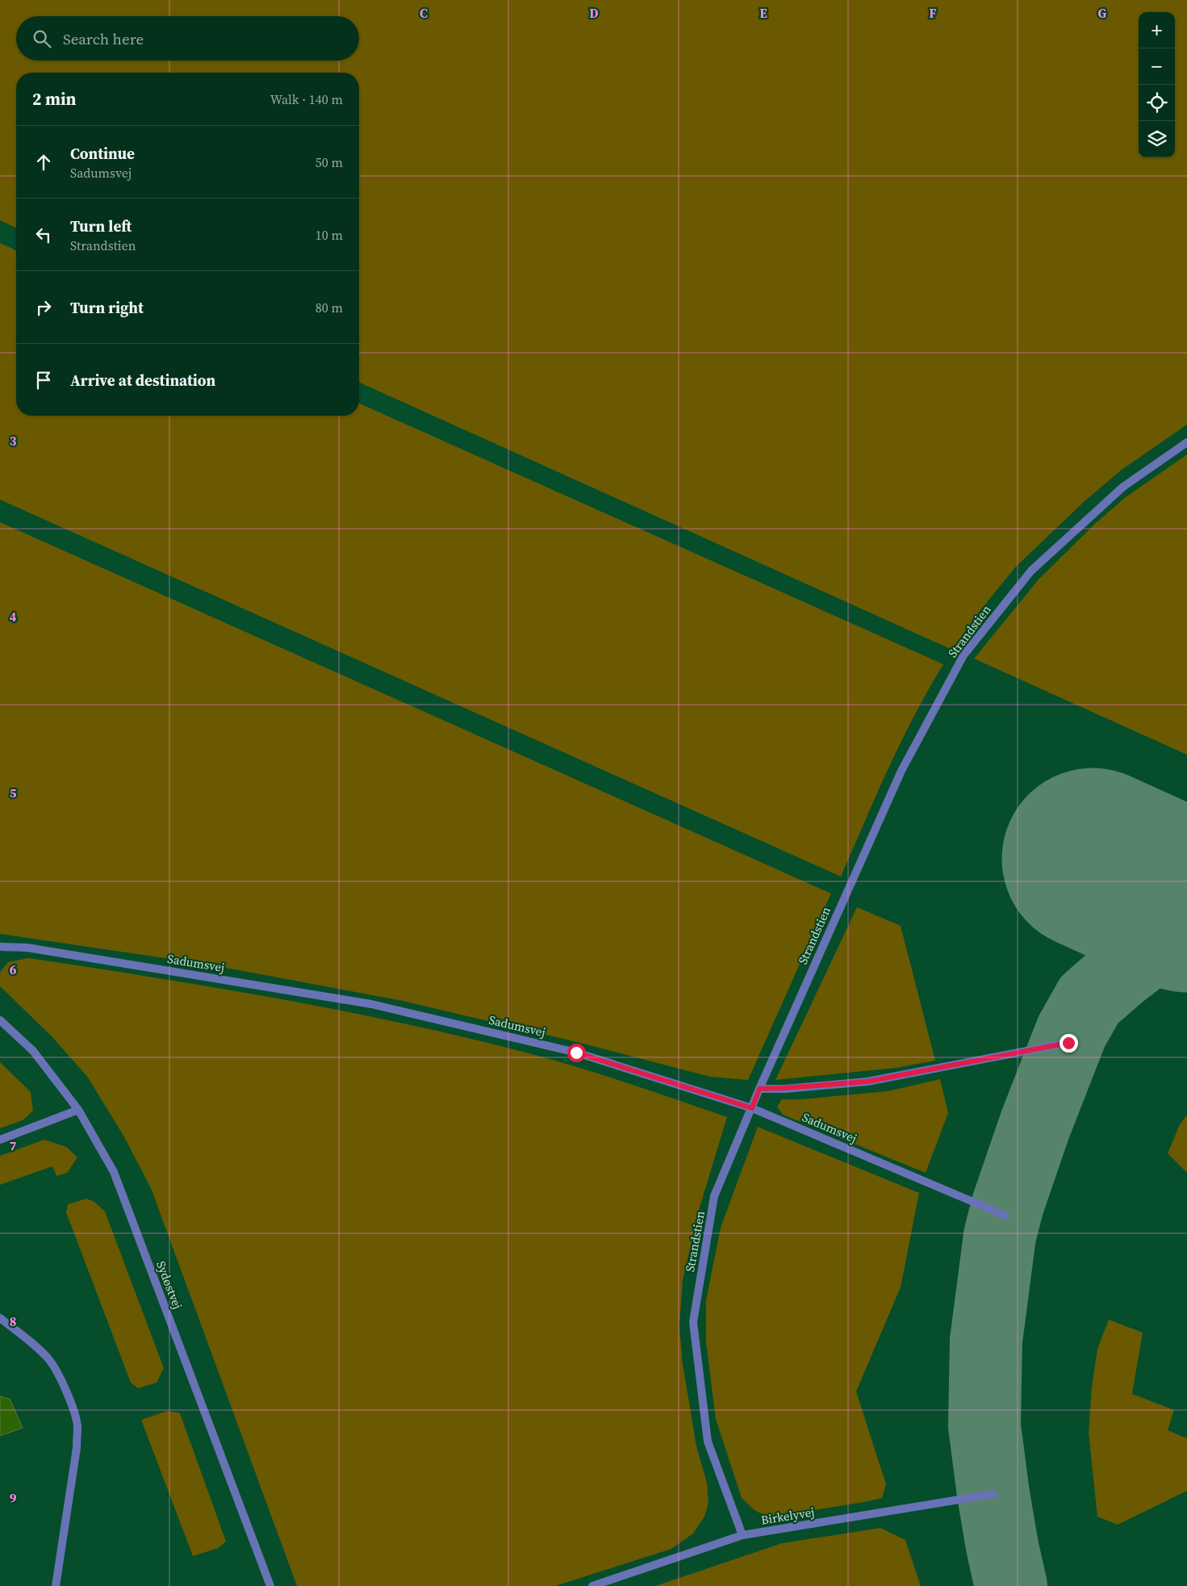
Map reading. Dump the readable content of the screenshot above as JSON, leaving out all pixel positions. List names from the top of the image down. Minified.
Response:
{"streets":{"lane":["Strandstien","Sadumsvej","Sydøstvej","Birkelyvej"]},"crossings":[["Strandstien","Sadumsvej"],["Strandstien","Birkelyvej"]],"page":{"map_buttons":["+","−"],"search":"Search here","heading":["2 min","Walk · 140 m"],"list":[["Continue","Sadumsvej","50 m"],["Turn left","Strandstien","10 m"],["Turn right","80 m"],"Arrive at destination"]},"grid":{"columns":["C","D","E","F","G"],"rows":["3","4","5","6","7","8","9"]}}
